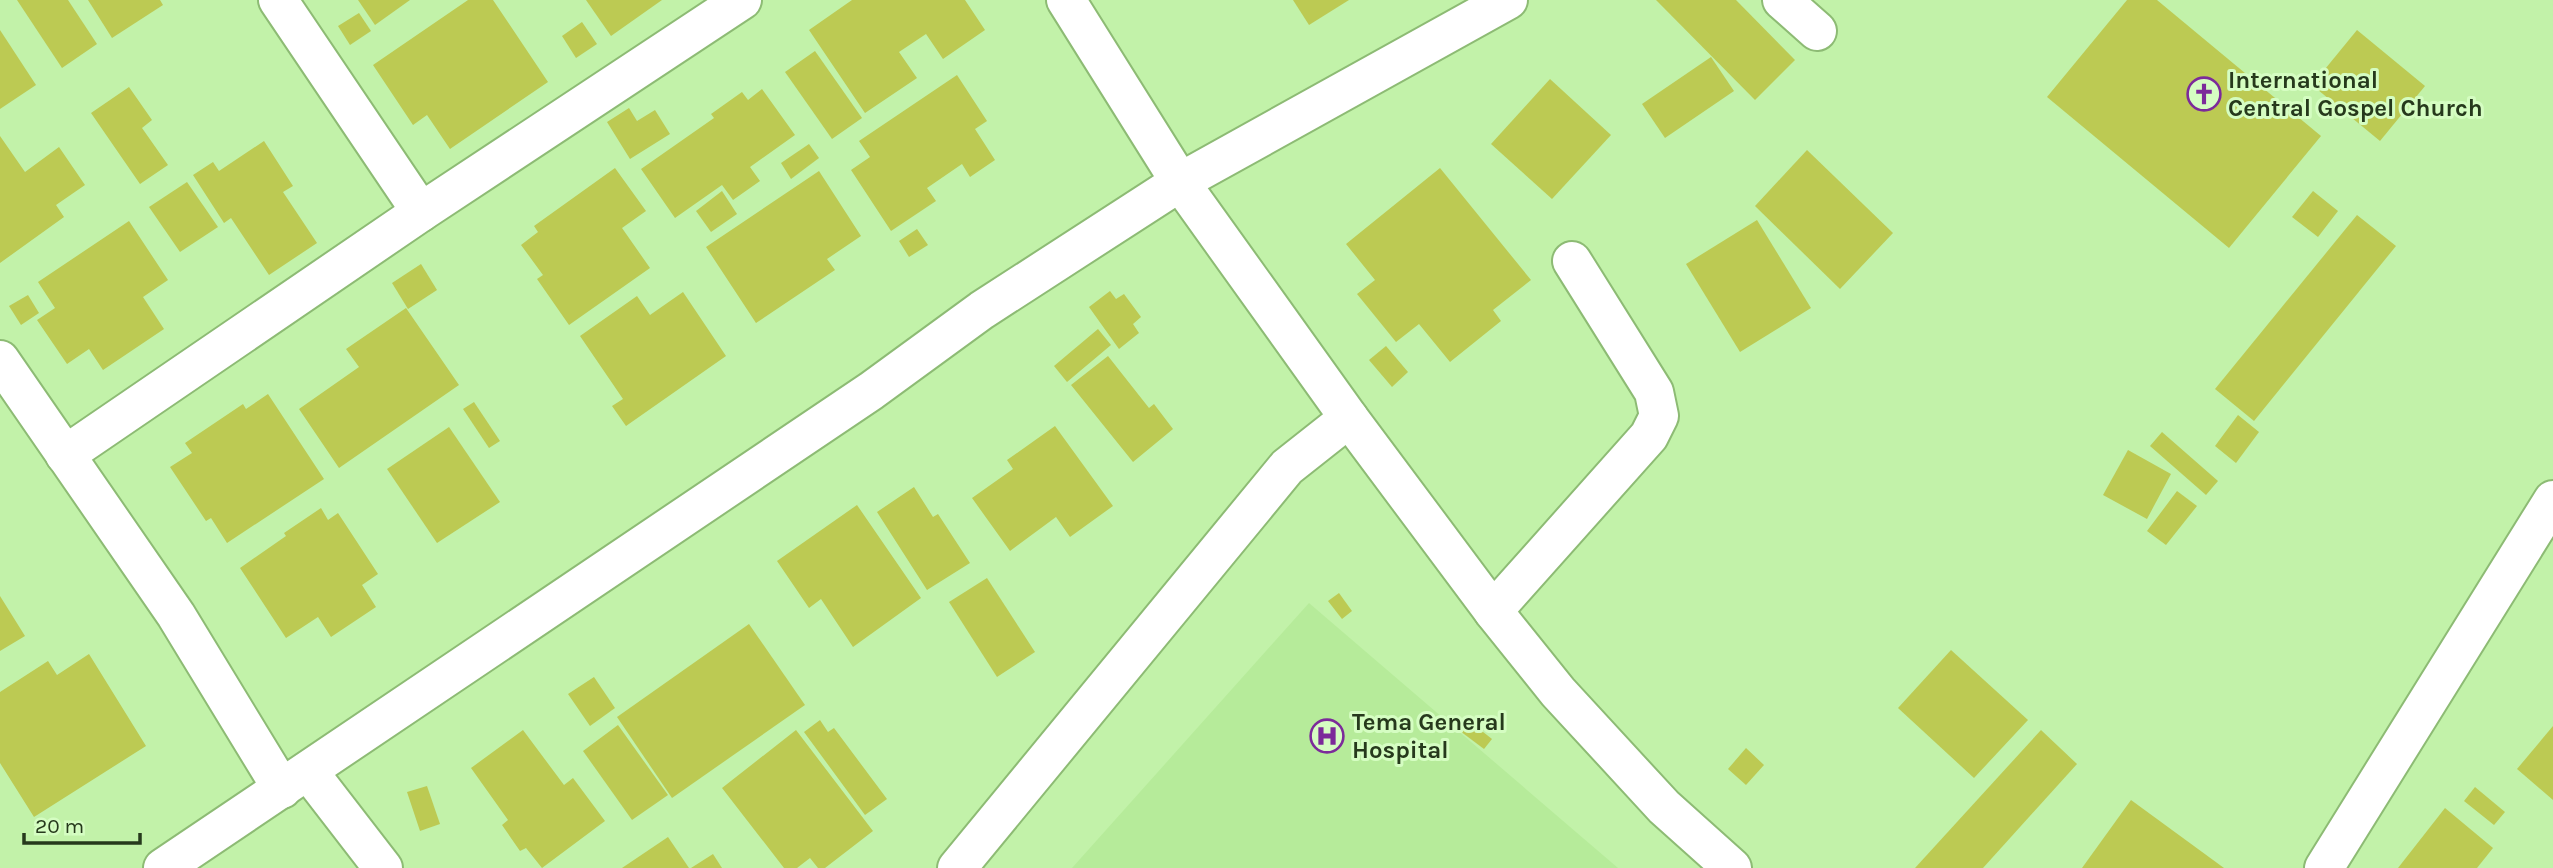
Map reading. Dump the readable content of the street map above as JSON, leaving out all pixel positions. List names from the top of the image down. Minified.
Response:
{"places":{"church":["International Central Gospel Church"],"hospital":["Tema General Hospital"]},"scale_bar":"20 m"}
